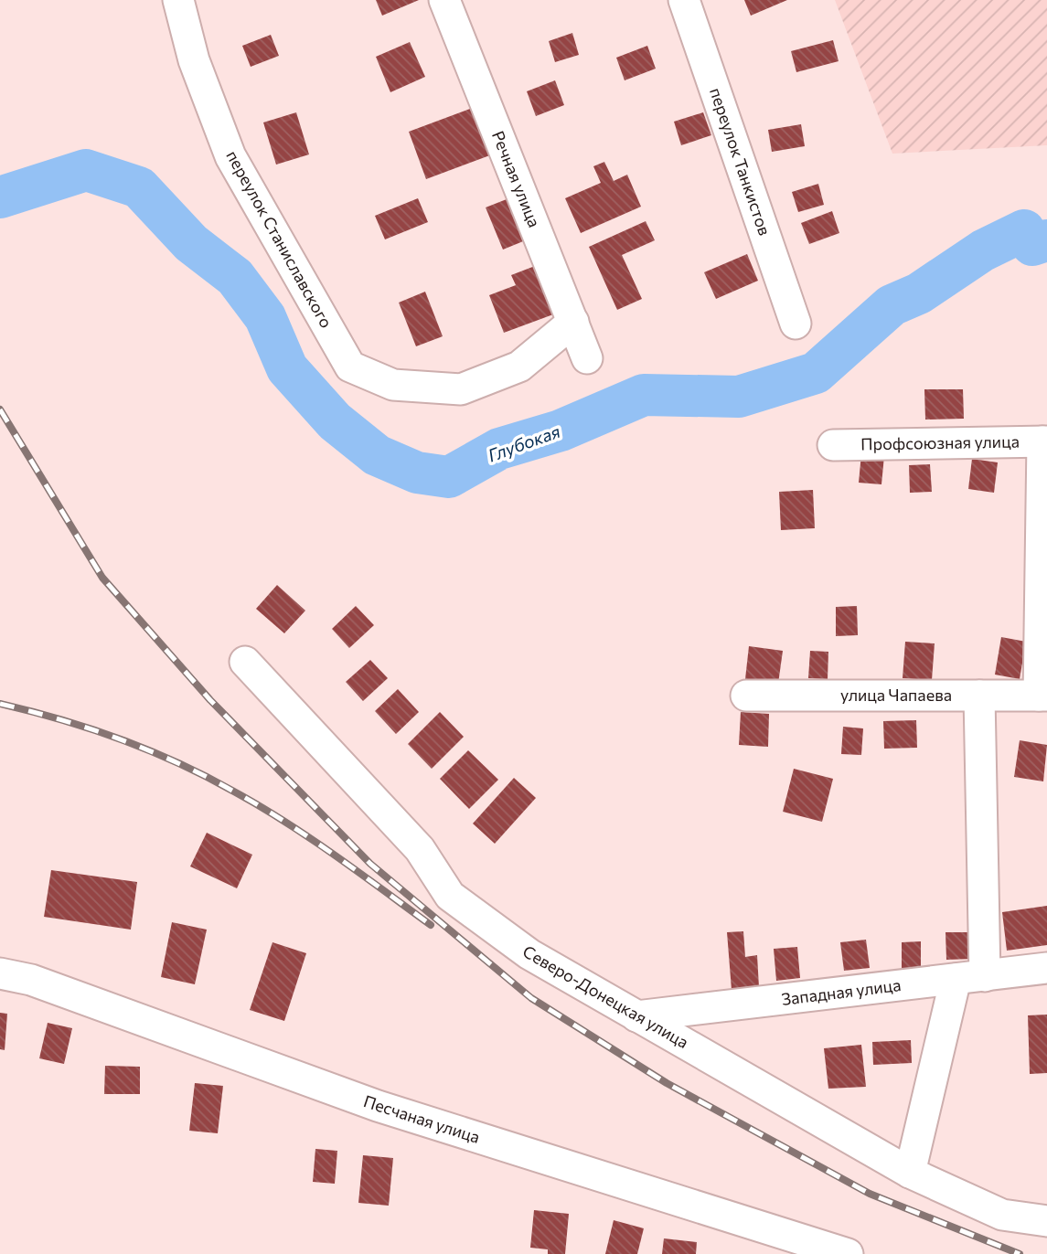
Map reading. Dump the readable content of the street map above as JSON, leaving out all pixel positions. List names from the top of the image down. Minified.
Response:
{"streets":{"street":["переулок Танкистов","Речная улица","переулок Станиславского","Профсоюзная улица","улица Чапаева","Западная улица","Северо-Донецкая улица","Песчаная улица"]},"crossings":[["Речная улица","переулок Станиславского"],["Западная улица","Северо-Донецкая улица"]],"water":["Глубокая"]}
